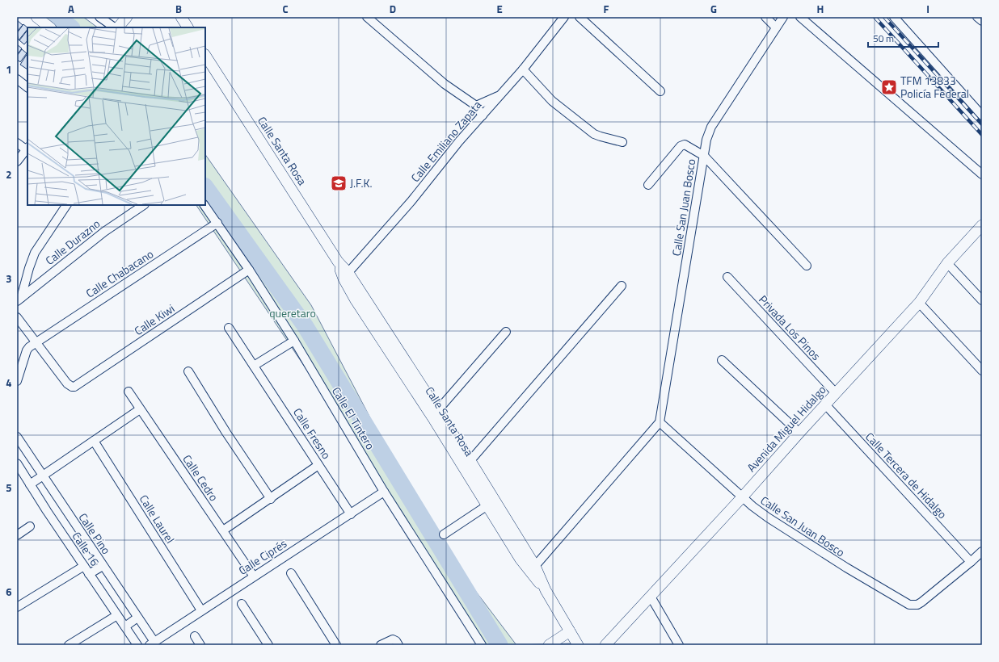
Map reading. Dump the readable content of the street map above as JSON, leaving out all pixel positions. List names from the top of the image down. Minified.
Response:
{"streets":{"street":["Calle Emiliano Zapata","Calle Santa Rosa","Calle San Juan Bosco","Calle Durazno","Calle Chabacano","Calle Kiwi","Privada Los Pinos","Calle El Tintero","Avenida Miguel Hidalgo","Calle Fresno","Calle Tercera de Hidalgo","Calle Cedro","Calle Laurel","Calle Pino","Calle 16","Calle Ciprés"]},"crossings":[["Calle Emiliano Zapata","Calle Santa Rosa"],["Calle San Juan Bosco","Avenida Miguel Hidalgo"],["Calle San Juan Bosco","Calle Tercera de Hidalgo"],["Calle Chabacano","Calle Kiwi"],["Calle Chabacano","Calle El Tintero"],["Calle Kiwi","Calle El Tintero"],["Privada Los Pinos","Avenida Miguel Hidalgo"],["Calle El Tintero","Calle Ciprés"],["Avenida Miguel Hidalgo","Calle Tercera de Hidalgo"],["Calle Fresno","Calle Ciprés"],["Calle Cedro","Calle Ciprés"],["Calle Laurel","Calle Ciprés"],["Calle Pino","Calle Ciprés"]],"parks":["queretaro"],"places":{"place":["TFM 13833 Policía Federal"],"school or university":["J.F.K."]},"scale_bar":"50 m","grid":{"columns":["A","B","C","D","E","F","G","H","I"],"rows":["1","2","3","4","5","6"]}}
